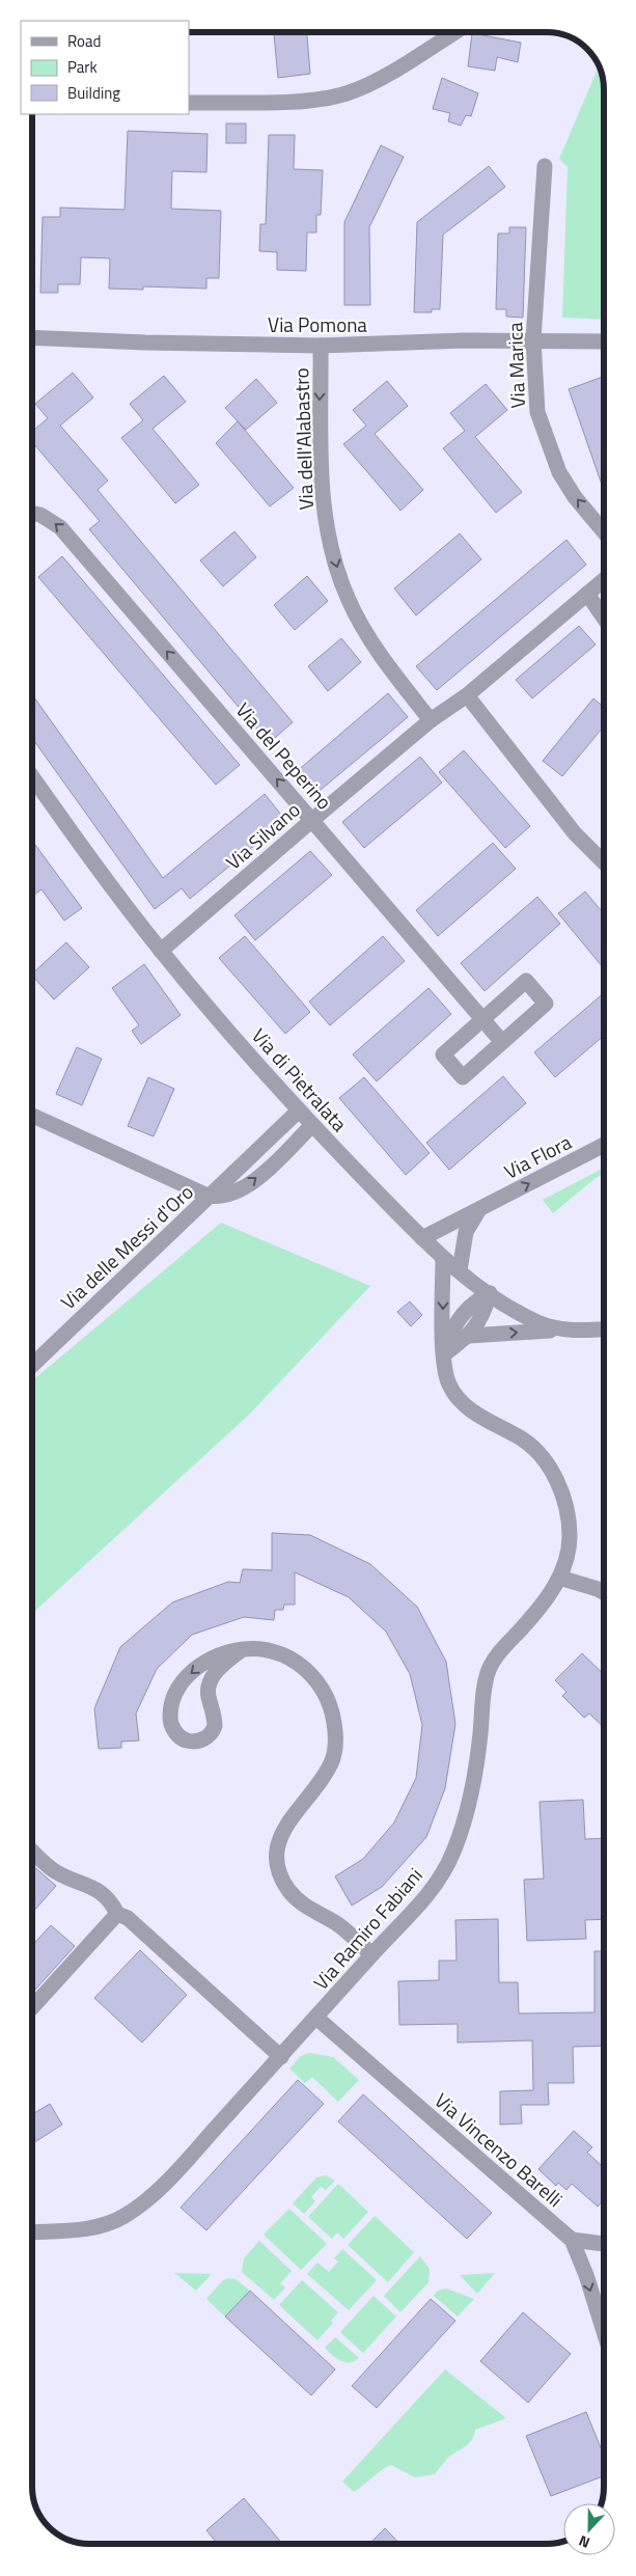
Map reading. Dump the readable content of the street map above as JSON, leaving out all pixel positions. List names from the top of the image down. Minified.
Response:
{"streets":{"street":["Via Pomona","Via Marica","Via dell'Alabastro","Via del Peperino","Via Silvano","Via di Pietralata","Via Flora","Via delle Messi d'Oro","Via Ramiro Fabiani","Via Vincenzo Barelli"]},"crossings":[["Via Pomona","Via Marica"],["Via Pomona","Via dell'Alabastro"],["Via dell'Alabastro","Via Silvano"],["Via del Peperino","Via Silvano"],["Via Silvano","Via di Pietralata"],["Via di Pietralata","Via Flora"],["Via di Pietralata","Via delle Messi d'Oro"],["Via di Pietralata","Via Ramiro Fabiani"],["Via Ramiro Fabiani","Via Vincenzo Barelli"]],"one_way":["Via Marica","Via dell'Alabastro","Via del Peperino","Via Flora"],"legend":["Road","Park","Building"],"north":"bottom"}
